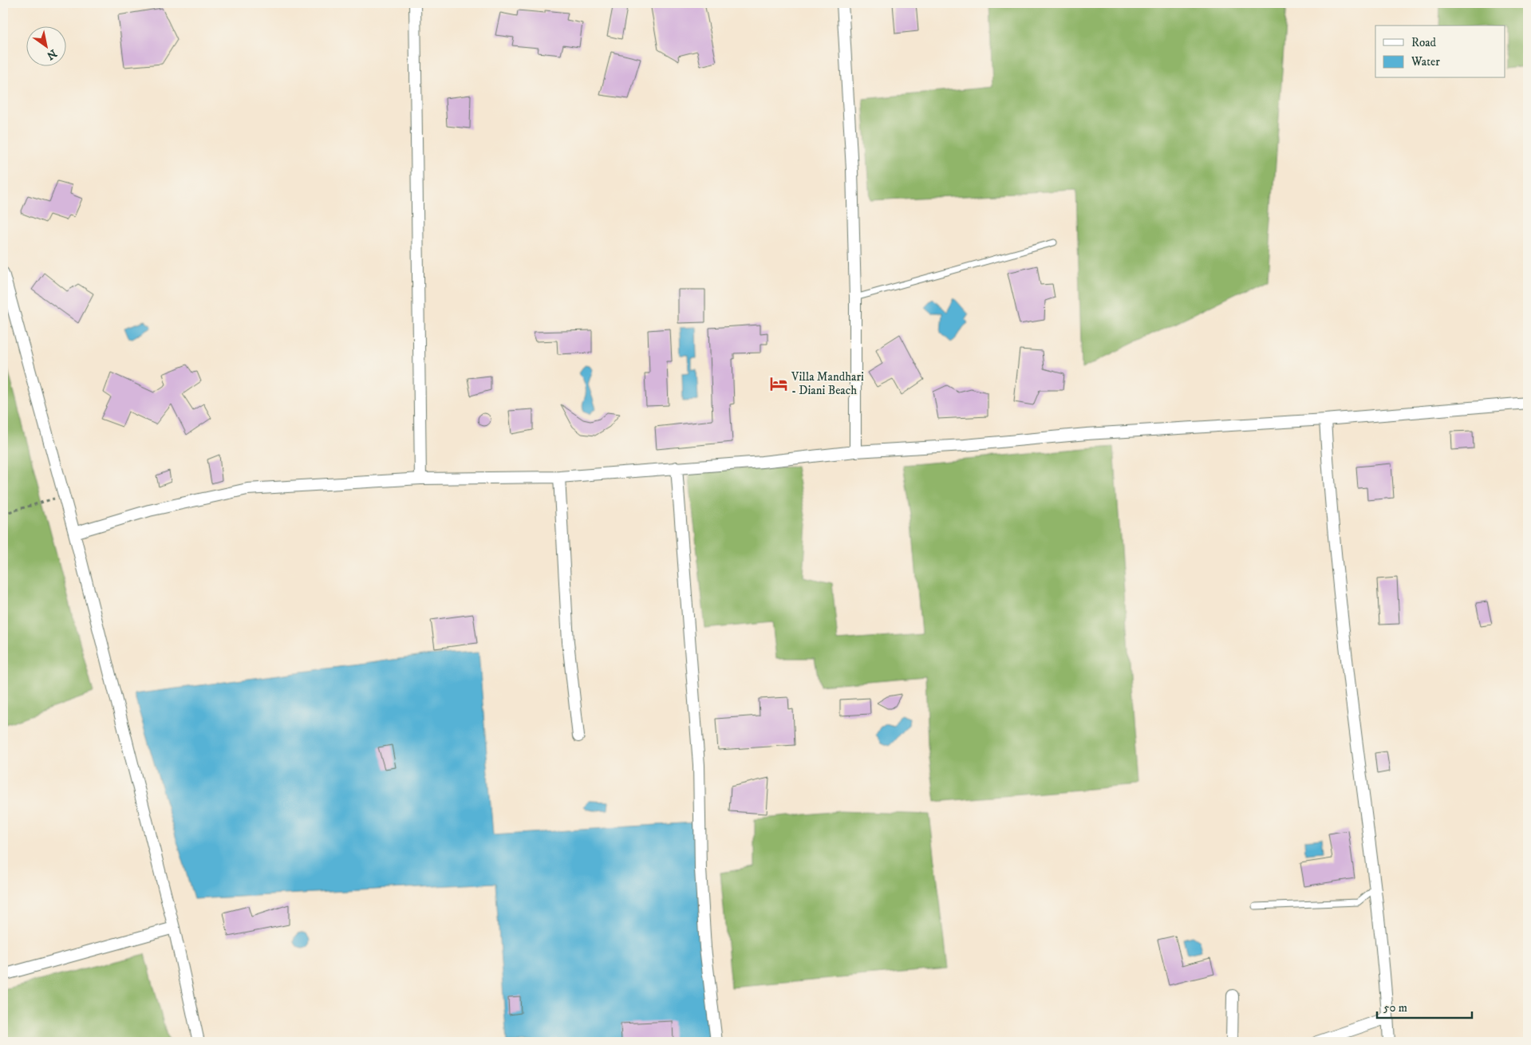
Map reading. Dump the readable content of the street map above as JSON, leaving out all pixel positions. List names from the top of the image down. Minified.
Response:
{"places":{"hotel":["Villa Mandhari - Diani Beach"]},"legend":["Road","Water"],"scale_bar":"50 m","north":"bottom right"}
